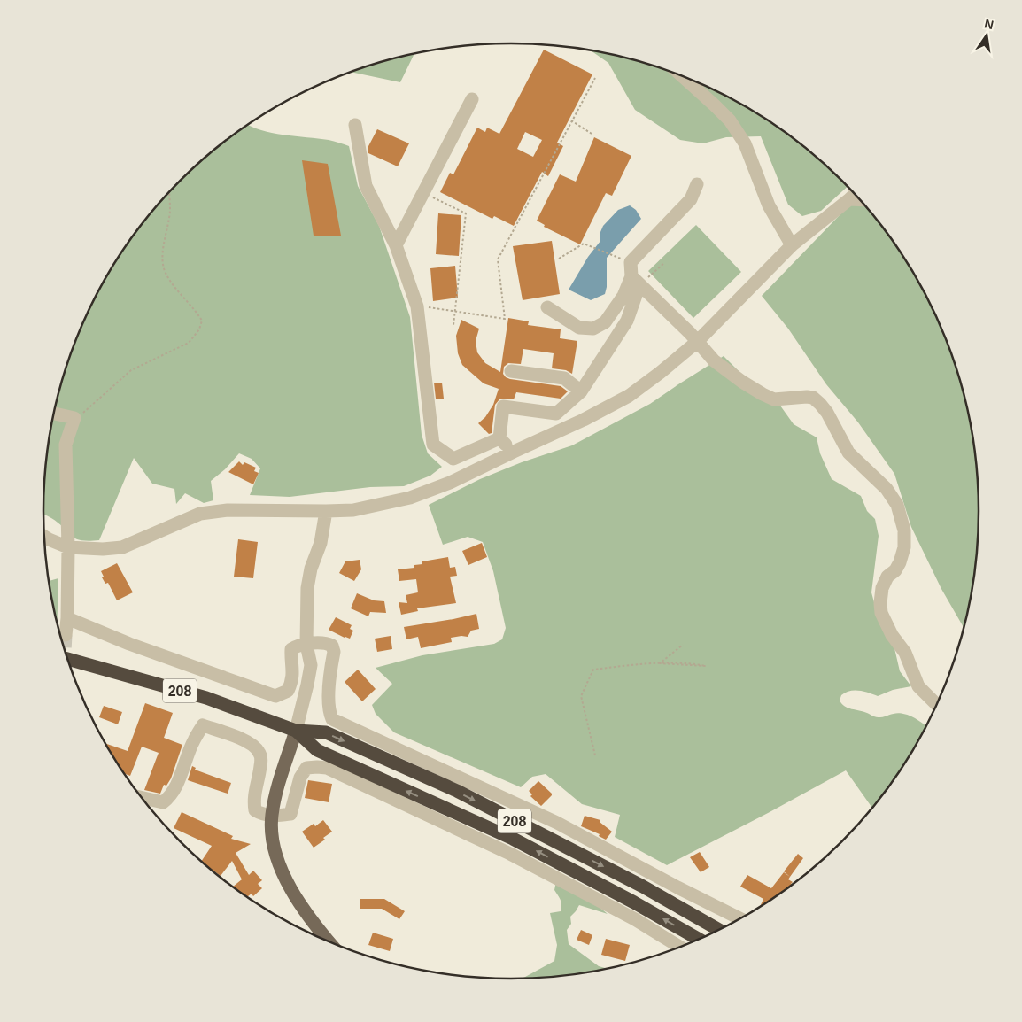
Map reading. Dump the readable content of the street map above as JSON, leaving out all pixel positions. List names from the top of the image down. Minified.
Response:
{"streets":{"highway":["208"]},"north":"top"}
